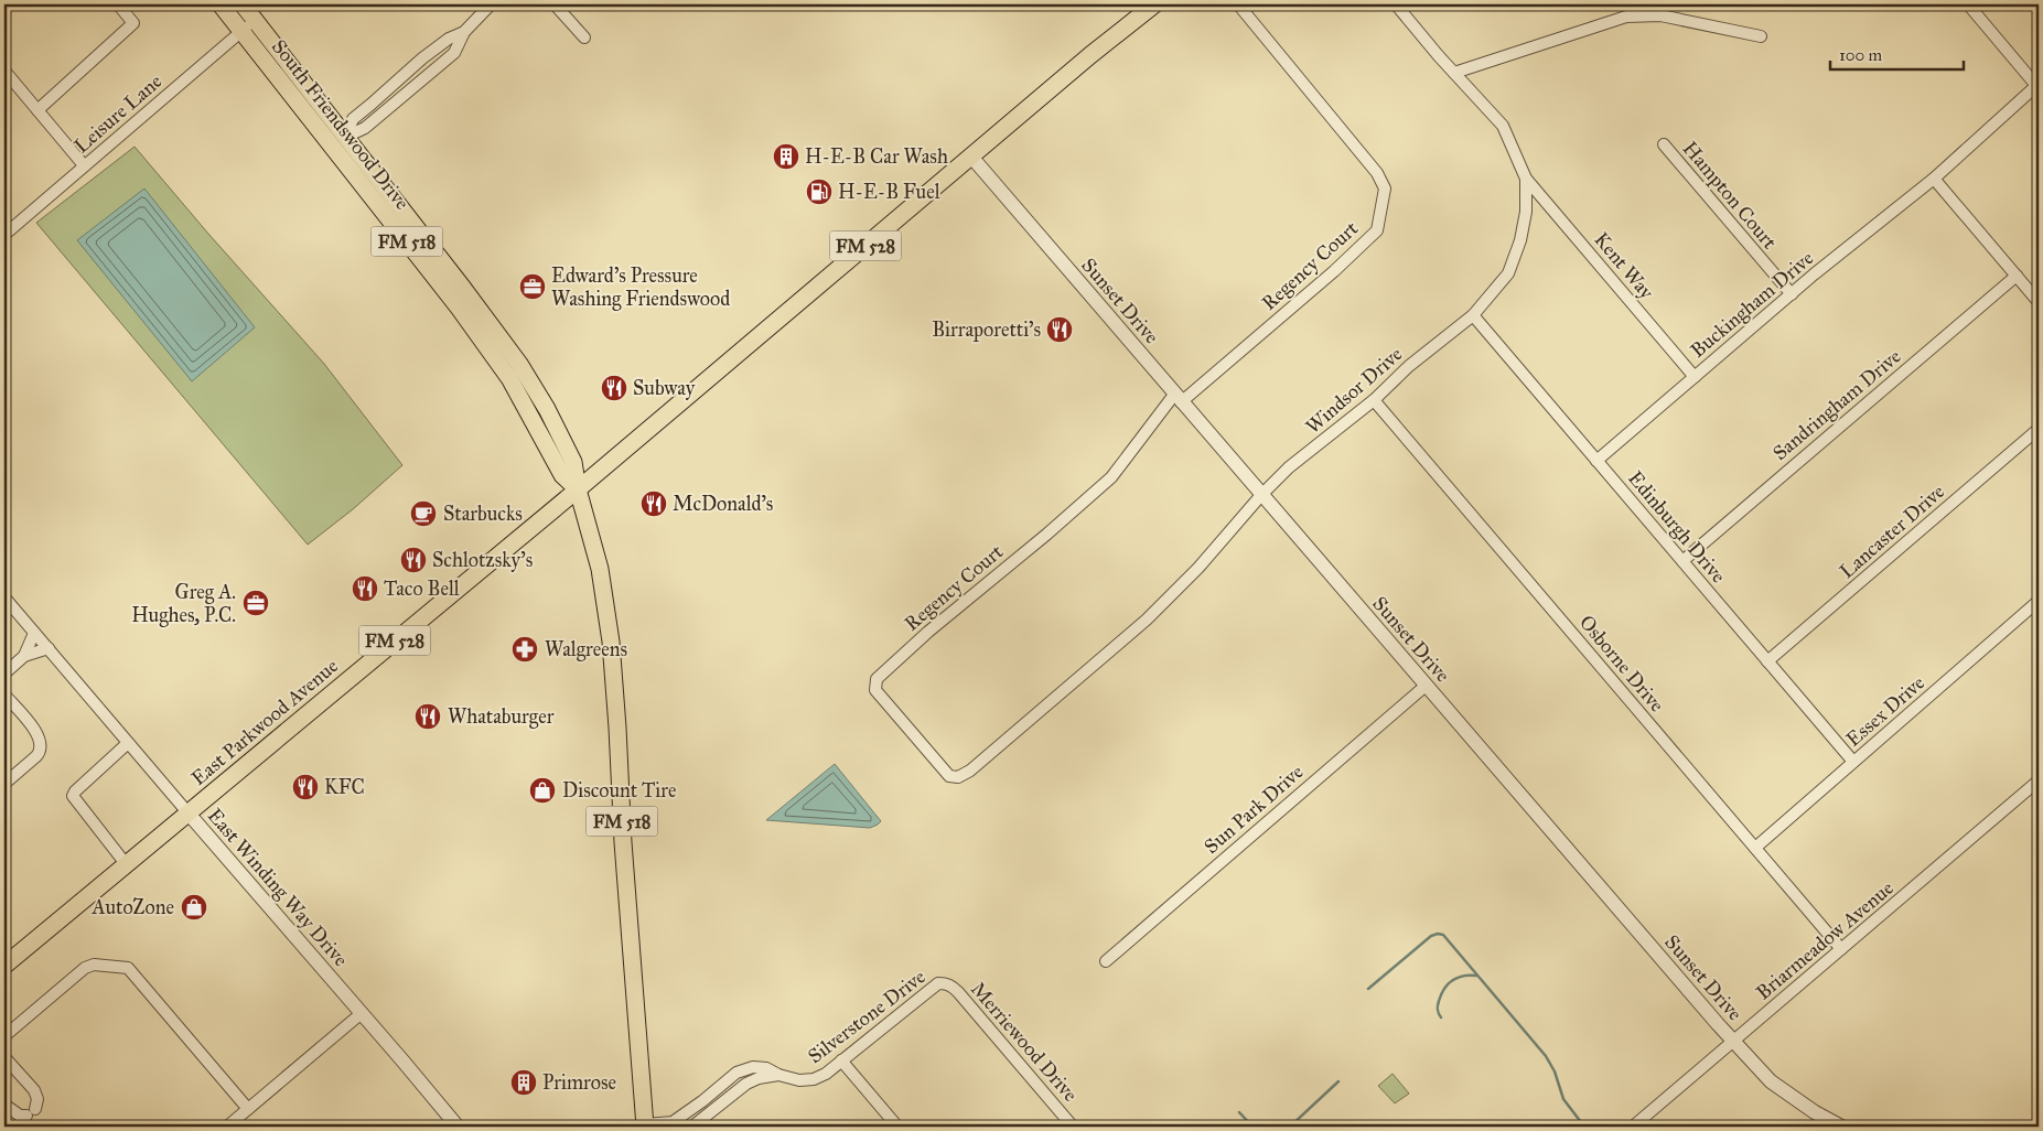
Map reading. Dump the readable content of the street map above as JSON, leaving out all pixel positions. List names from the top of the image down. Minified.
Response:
{"streets":{"main road":["South Friendswood Drive","FM 518","FM 528","East Parkwood Avenue"],"street":["Leisure Lane","Hampton Court","Regency Court","Kent Way","Sunset Drive","Buckingham Drive","Windsor Drive","Sandringham Drive","Edinburgh Drive","Lancaster Drive","Osborne Drive","Essex Drive","Sun Park Drive","East Winding Way Drive","Briarmeadow Avenue","Silverstone Drive","Merriewood Drive"]},"crossings":[["Leisure Lane","South Friendswood Drive"],["South Friendswood Drive","FM 528"],["South Friendswood Drive","East Parkwood Avenue"],["South Friendswood Drive","Silverstone Drive"],["Hampton Court","Buckingham Drive"],["FM 528","Sunset Drive"],["FM 528","East Parkwood Avenue"],["Regency Court","Sunset Drive"],["Regency Court","Windsor Drive"],["Kent Way","Buckingham Drive"],["Kent Way","Windsor Drive"],["Sunset Drive","Windsor Drive"],["Sunset Drive","Sun Park Drive"],["Sunset Drive","Briarmeadow Avenue"],["Buckingham Drive","Edinburgh Drive"],["Windsor Drive","Edinburgh Drive"],["Windsor Drive","Osborne Drive"],["Sandringham Drive","Edinburgh Drive"],["Edinburgh Drive","Lancaster Drive"],["Edinburgh Drive","Essex Drive"],["Osborne Drive","Essex Drive"],["Osborne Drive","Briarmeadow Avenue"],["East Parkwood Avenue","East Winding Way Drive"],["Silverstone Drive","Merriewood Drive"]],"places":{"building":["H-E-B Car Wash","Primrose"],"fuel station":["H-E-B Fuel"],"office":["Edward’s Pressure Washing Friendswood","Greg A. Hughes, P.C."],"restaurant":["Birraporetti's","Subway","McDonald's","Schlotzsky's","Taco Bell","Whataburger","KFC"],"cafe":["Starbucks"],"pharmacy":["Walgreens"],"shop":["Discount Tire","AutoZone"]},"scale_bar":"100 m"}
